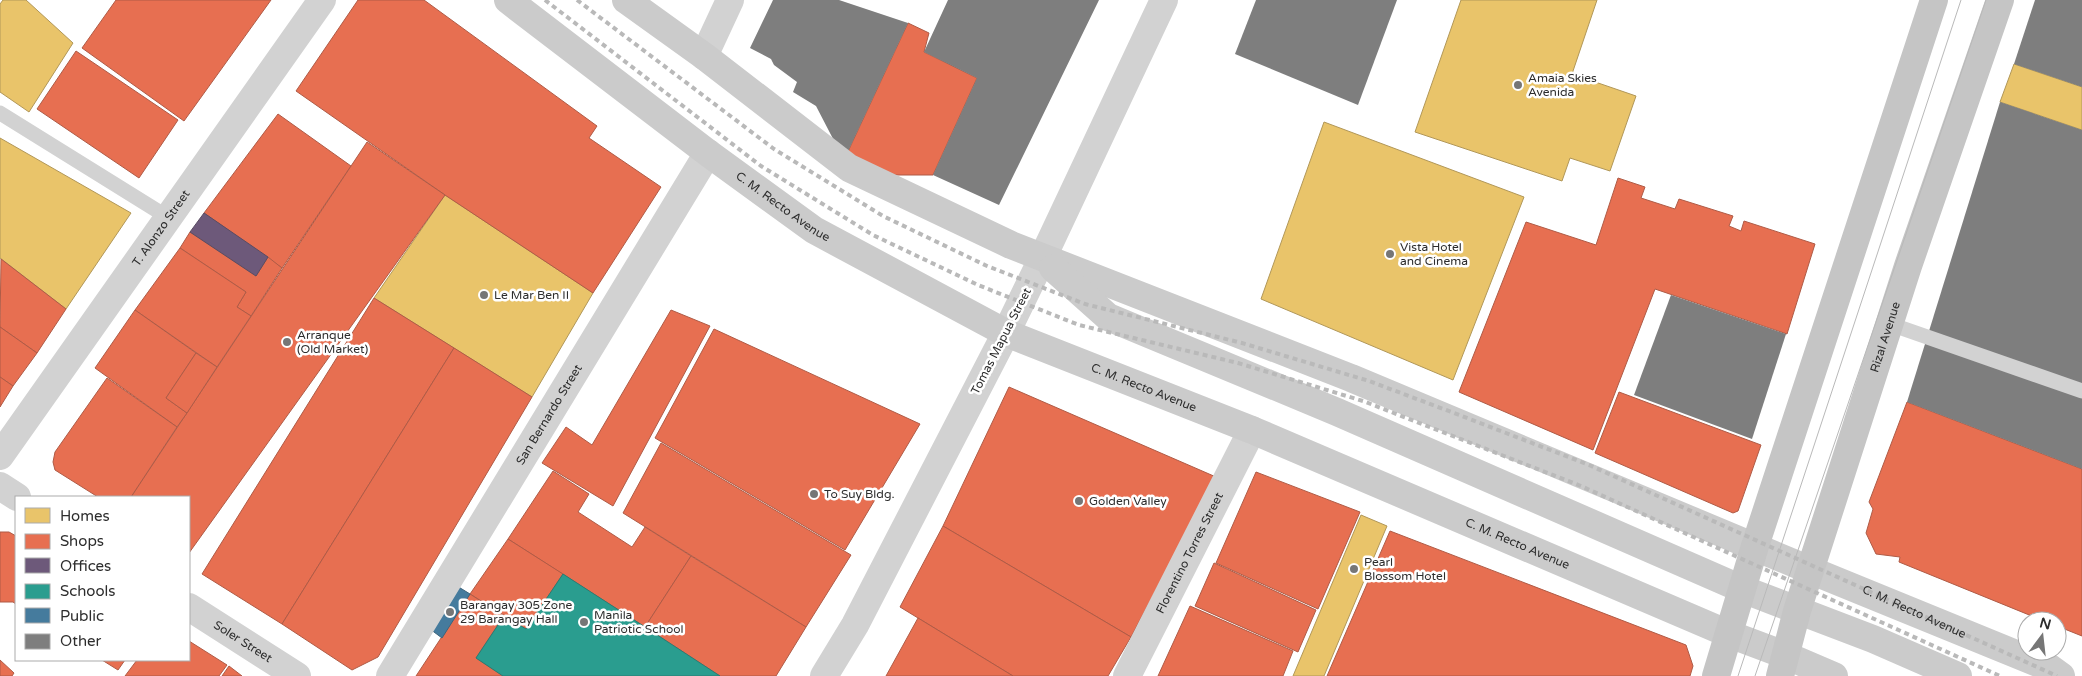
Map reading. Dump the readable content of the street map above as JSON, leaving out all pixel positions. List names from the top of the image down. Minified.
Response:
{"streets":{"main road":["C. M. Recto Avenue","Rizal Avenue"],"street":["T. Alonzo Street","Tomas Mapua Street","San Bernardo Street","Florentino Torres Street","Soler Street"]},"crossings":[["C. M. Recto Avenue","Rizal Avenue"],["C. M. Recto Avenue","Tomas Mapua Street"],["C. M. Recto Avenue","San Bernardo Street"],["C. M. Recto Avenue","Florentino Torres Street"]],"places":["Amaia Skies Avenida","Vista Hotel and Cinema","Le Mar Ben II","Arranque (Old Market)","To Suy Bldg.","Golden Valley","Pearl Blossom Hotel","Barangay 305 Zone 29 Barangay Hall","Manila Patriotic School"],"legend":["Homes","Shops","Offices","Schools","Public","Other"],"north":"top"}
